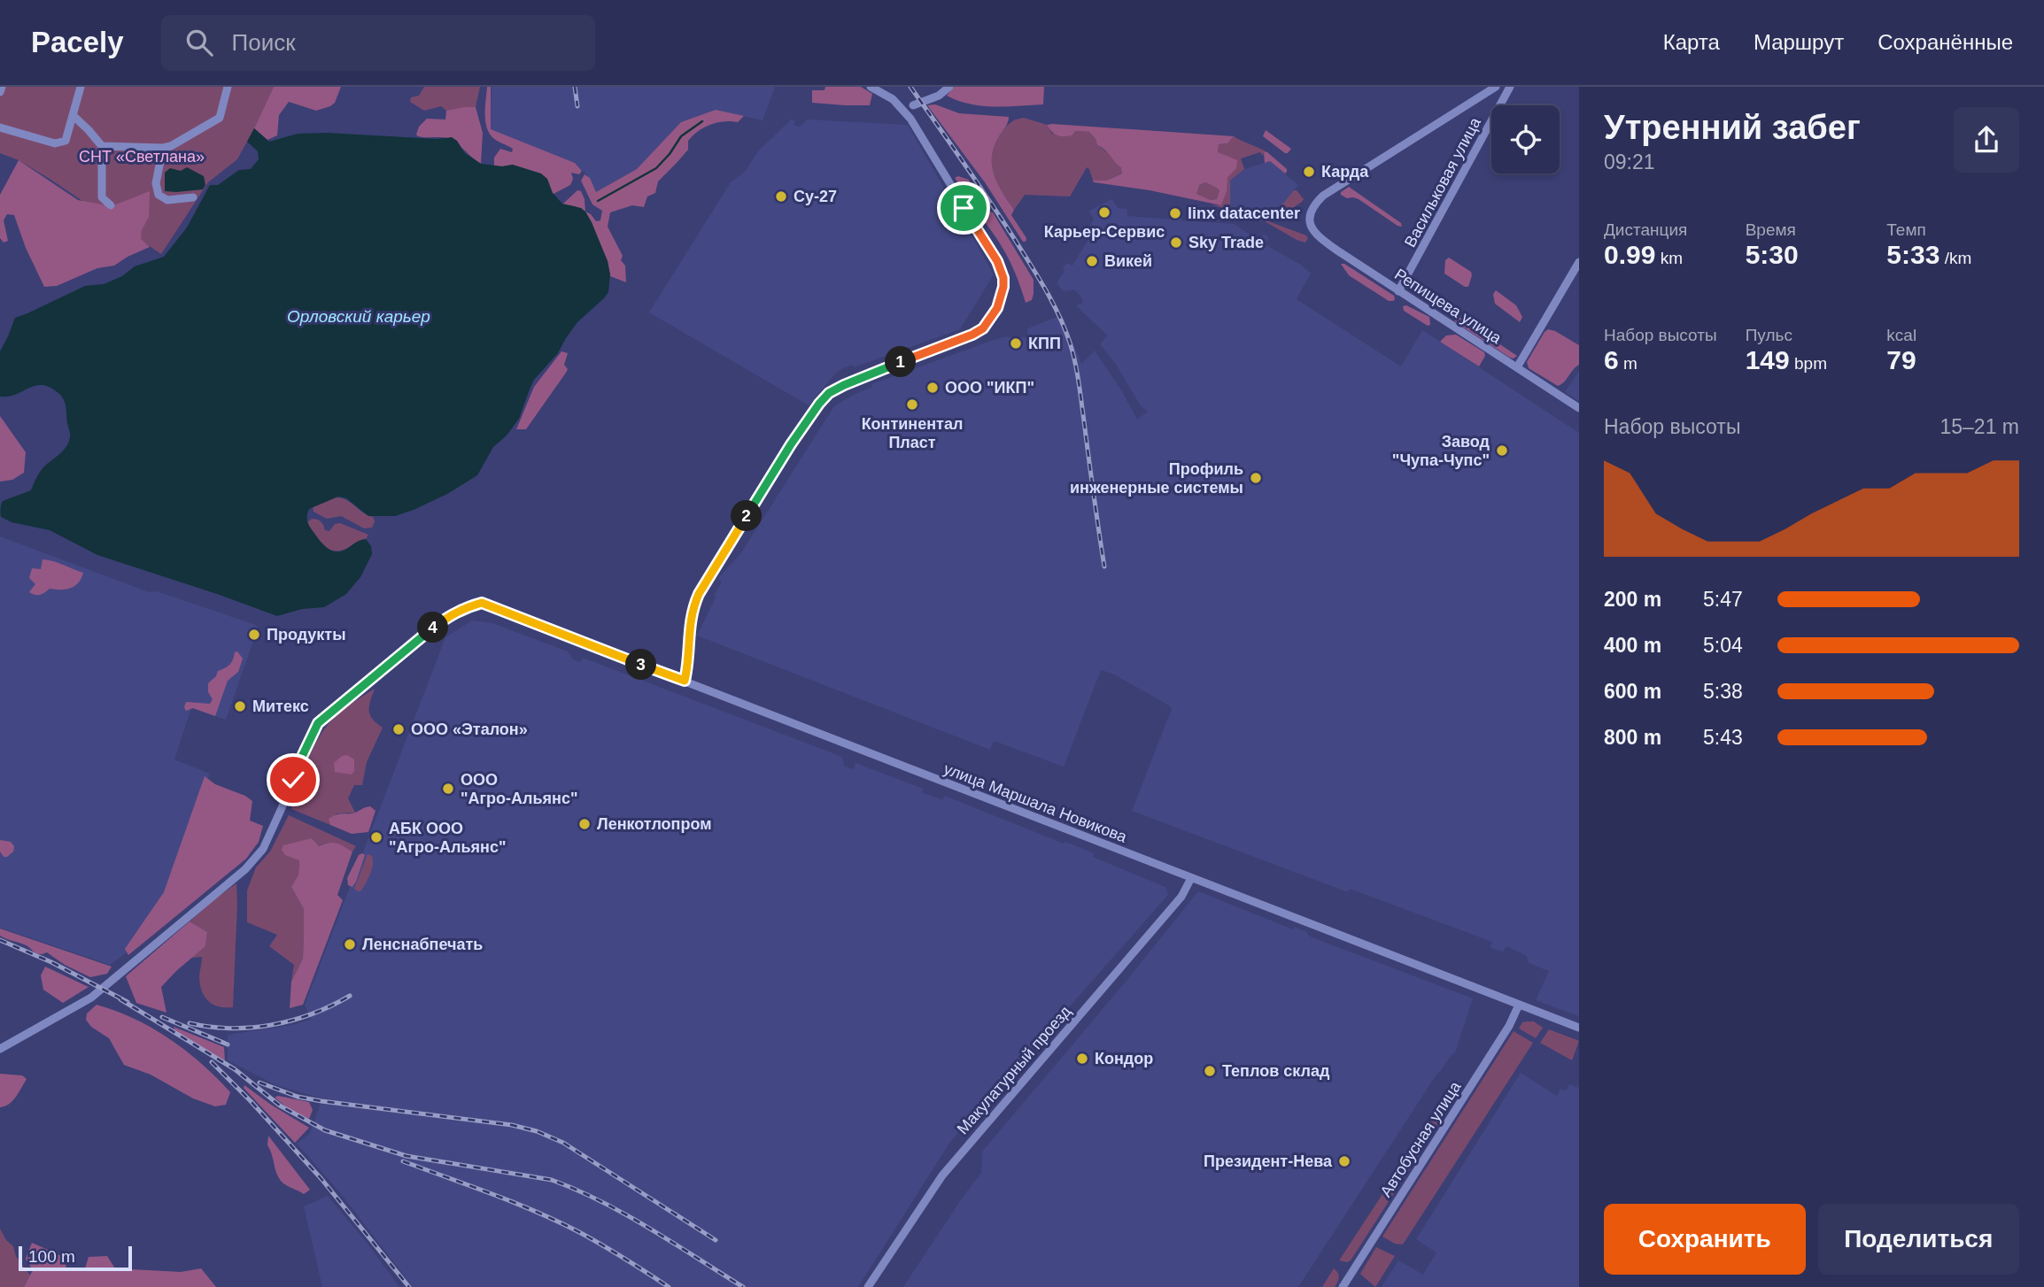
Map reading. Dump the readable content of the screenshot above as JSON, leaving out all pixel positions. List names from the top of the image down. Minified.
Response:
{"streets":{"street":["Васильковая улица","Репищева улица","улица Маршала Новикова","Макулатурный проезд","Автобусная улица"]},"crossings":[["Васильковая улица","Репищева улица"],["улица Маршала Новикова","Макулатурный проезд"],["улица Маршала Новикова","Автобусная улица"]],"water":["Орловский карьер"],"parks":["СНТ «Светлана»"],"places":["Карда","Су-27","Карьер-Сервис","linx datacenter","Sky Trade","Викей","КПП","ООО \"ИКП\"","Континентал Пласт","Завод \"Чупа-Чупс\"","Профиль инженерные системы","Продукты","Митекс","ООО «Эталон»","ООО \"Агро-Альянс\"","Ленкотлопром","АБК ООО \"Агро-Альянс\"","Ленснабпечать","Кондор","Теплов склад","Президент-Нева"],"scale_bar":"100 m","page":{"header":"Pacely","search":"Поиск","nav":["Карта","Маршрут","Сохранённые"],"heading":["Утренний забег","09:21"],"stats":[["Дистанция","0.99 km"],["Время","5:30"],["Темп","5:33 /km"],["Набор высоты","6 m"],["Пульс","149 bpm"],["kcal","79"]],"pins":["1","2","4","3"],"chart":["Набор высоты","15–21 m"],"list":[{"name":"200 m","note":"5:47"},{"name":"400 m","note":"5:04"},{"name":"600 m","note":"5:38"},{"name":"800 m","note":"5:43"}],"buttons":["Сохранить","Поделиться"],"scale":"100 m"}}
